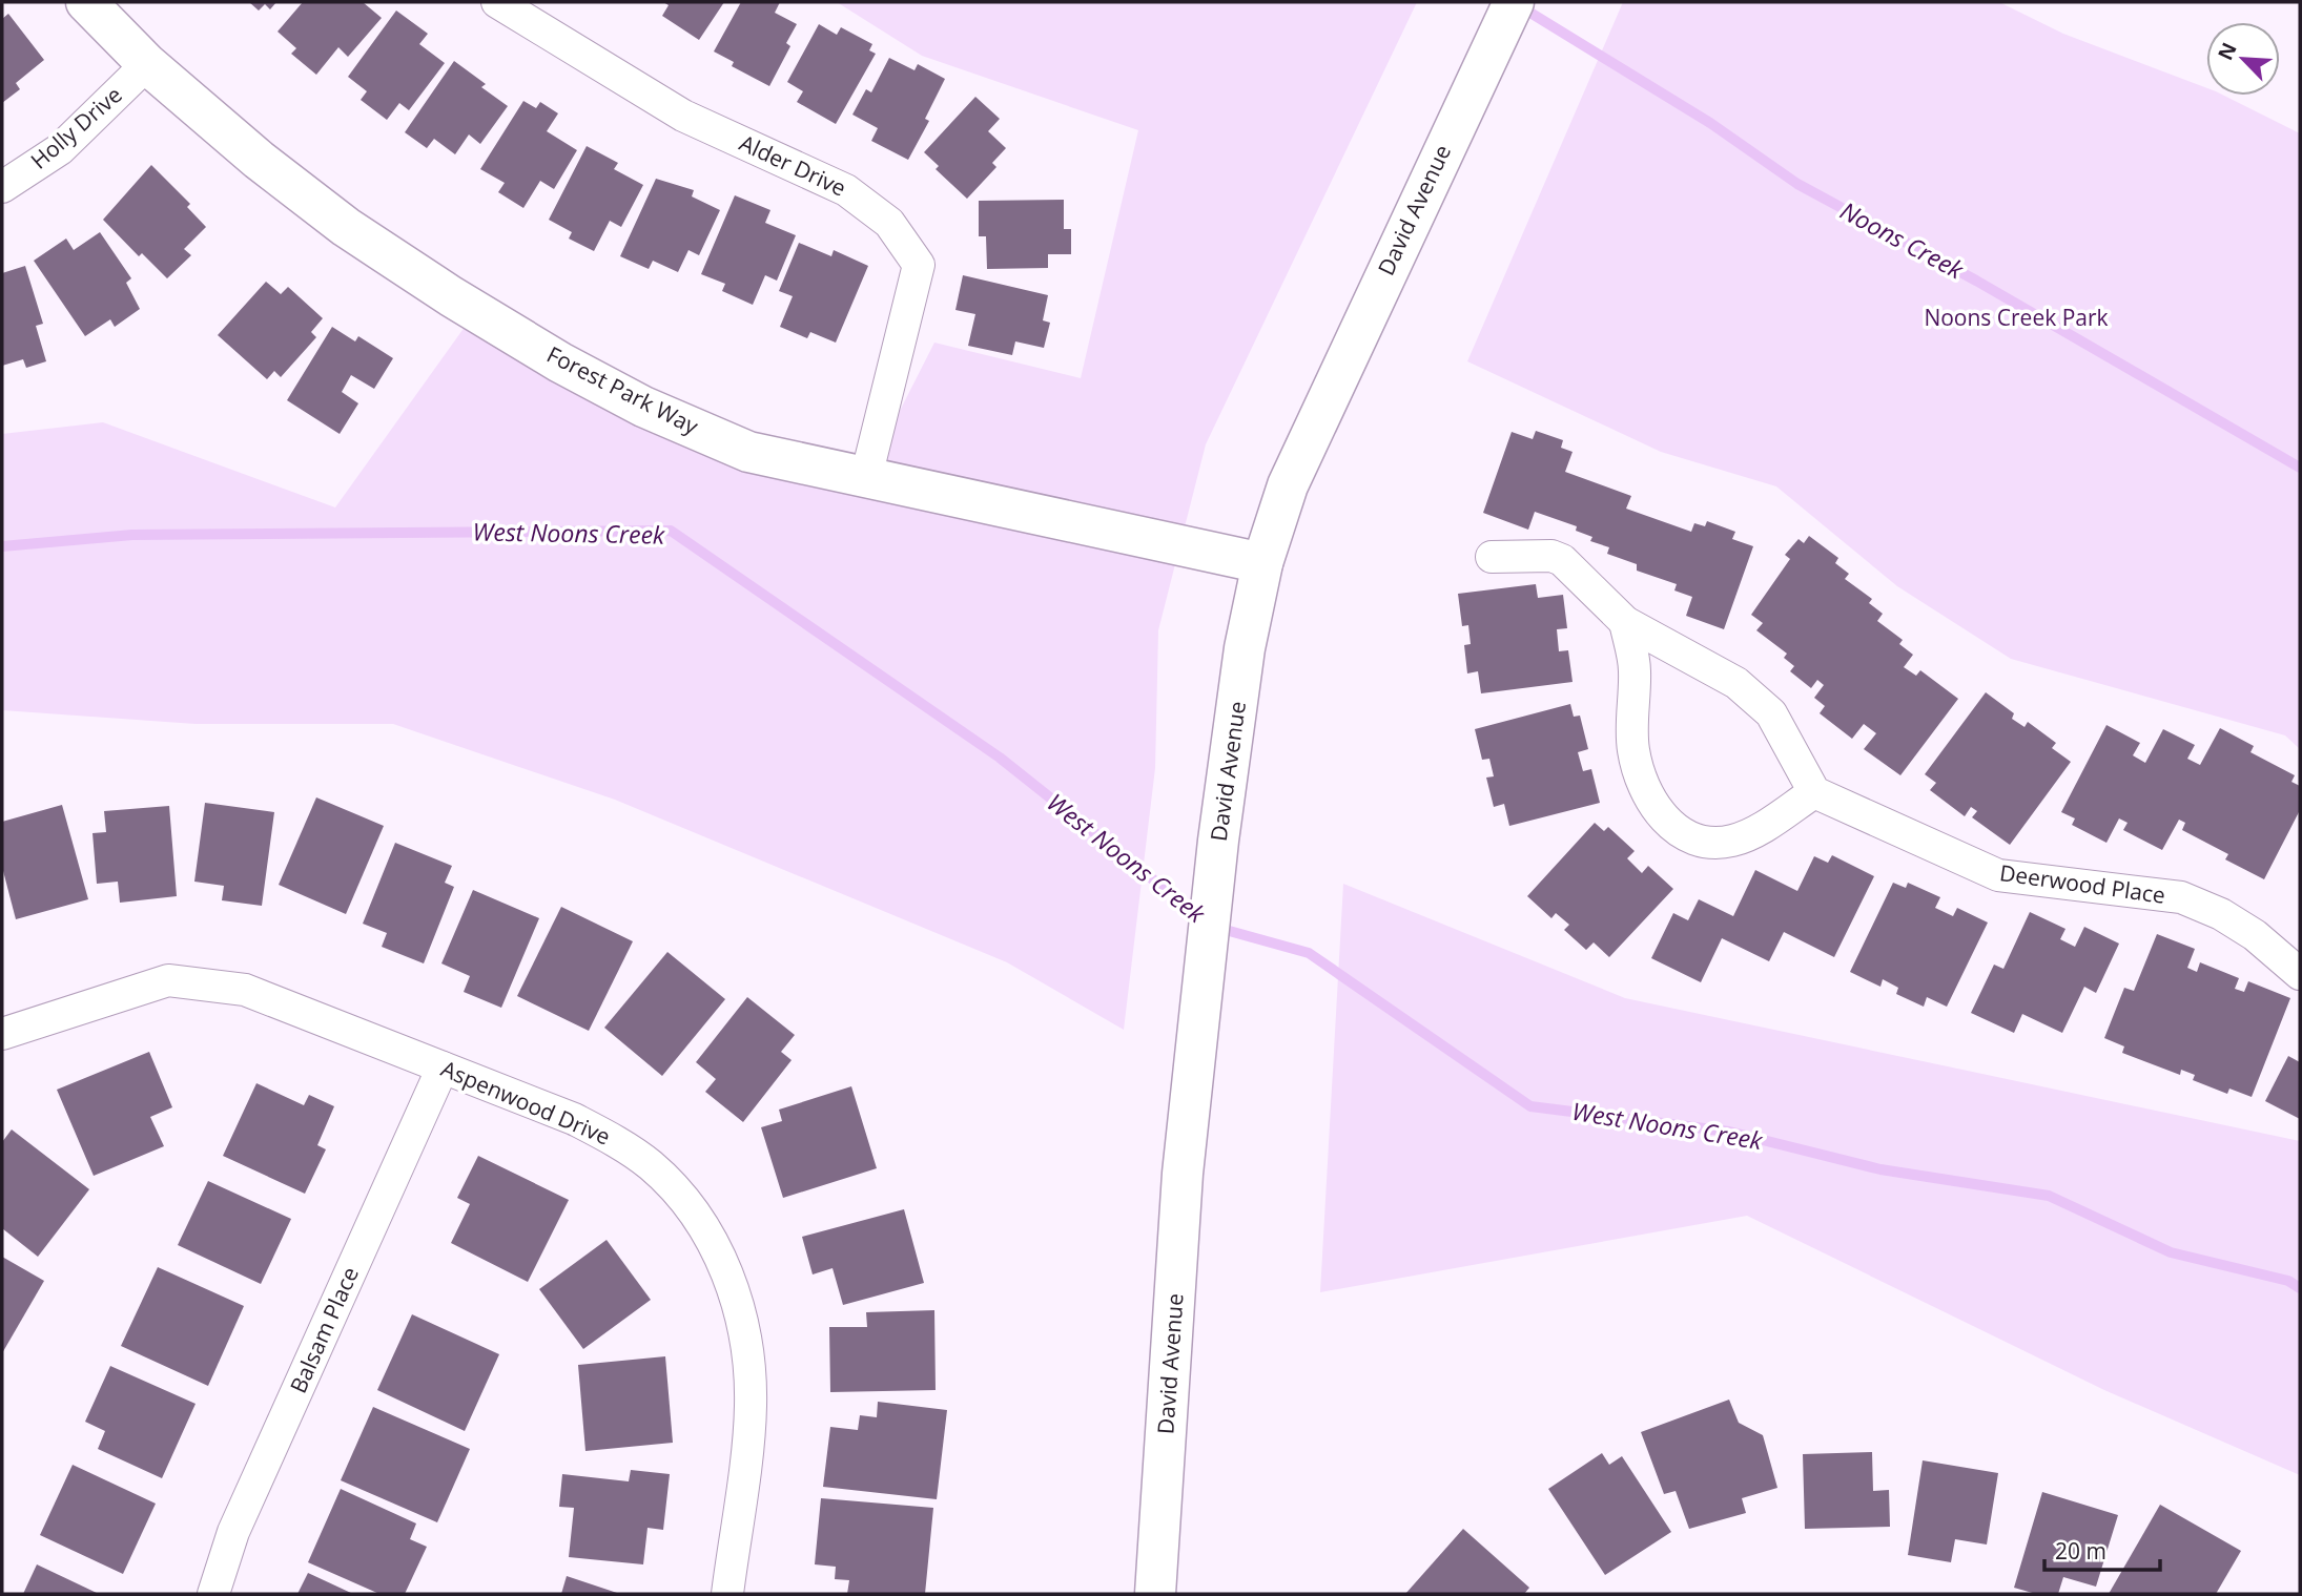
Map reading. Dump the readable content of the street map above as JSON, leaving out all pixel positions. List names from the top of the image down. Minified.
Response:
{"streets":{"main road":["David Avenue","Forest Park Way"],"street":["Holly Drive","Alder Drive","Deerwood Place","Aspenwood Drive","Balsam Place"]},"crossings":[["Holly Drive","Forest Park Way"],["Alder Drive","Forest Park Way"],["David Avenue","Forest Park Way"],["Aspenwood Drive","Balsam Place"]],"water":["Noons Creek","West Noons Creek"],"parks":["Noons Creek Park"],"scale_bar":"20 m","north":"top left"}
